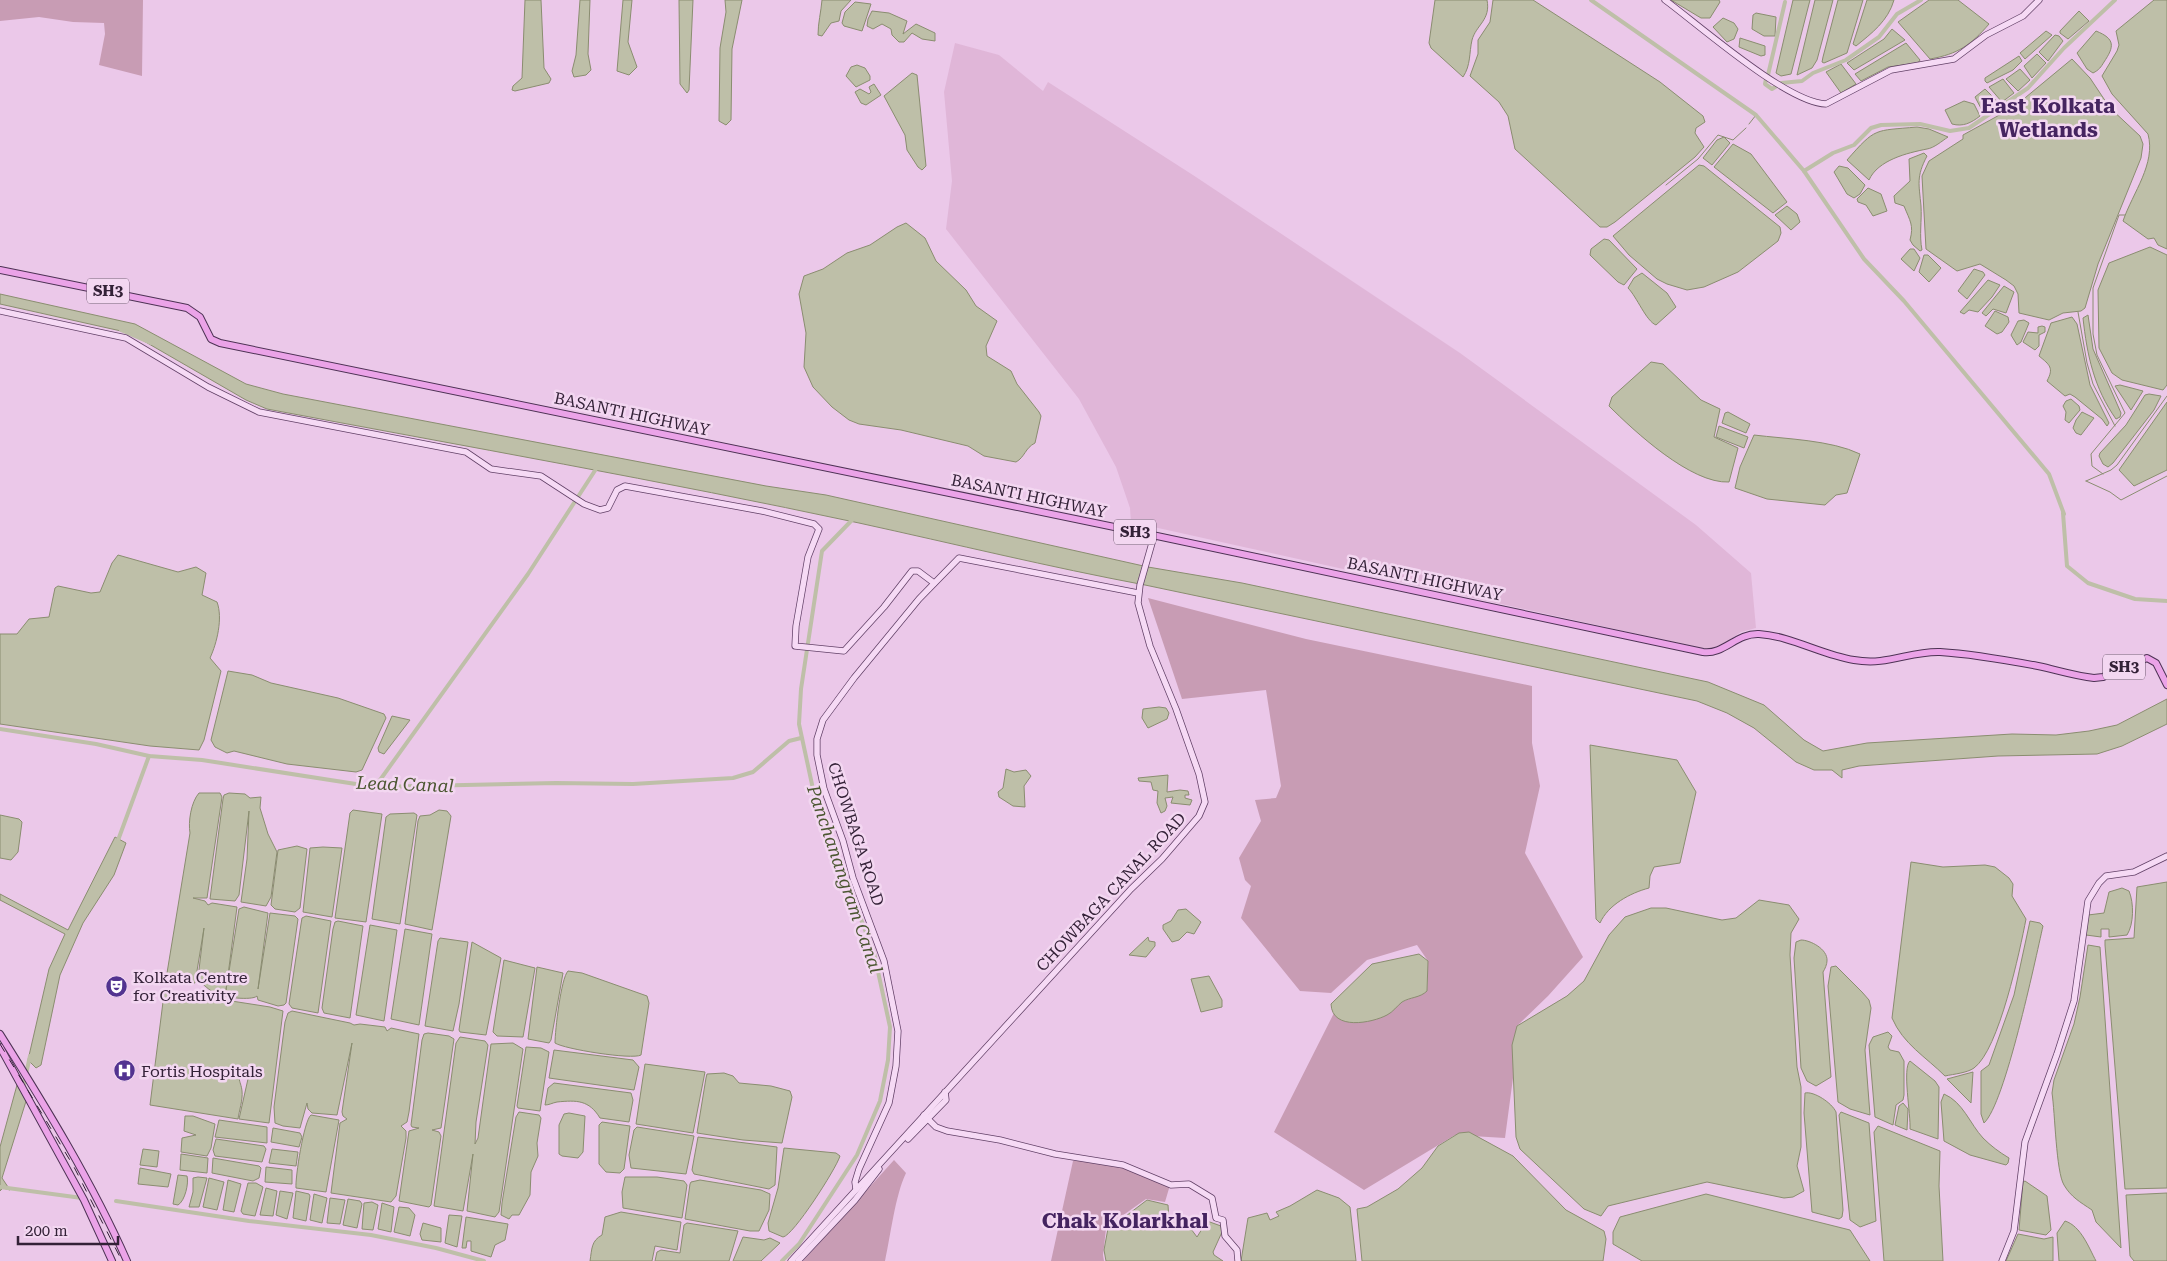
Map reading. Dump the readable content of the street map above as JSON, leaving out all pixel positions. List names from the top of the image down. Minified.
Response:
{"streets":{"main road":["SH3","BASANTI HIGHWAY"],"street":["CHOWBAGA ROAD","CHOWBAGA CANAL ROAD"]},"crossings":[["BASANTI HIGHWAY","CHOWBAGA CANAL ROAD"],["CHOWBAGA ROAD","CHOWBAGA CANAL ROAD"]],"districts":["East Kolkata Wetlands","Chak Kolarkhal"],"water":["Lead Canal","Panchanangram Canal"],"places":{"theatre":["Kolkata Centre for Creativity"],"hospital":["Fortis Hospitals"]},"scale_bar":"200 m"}
